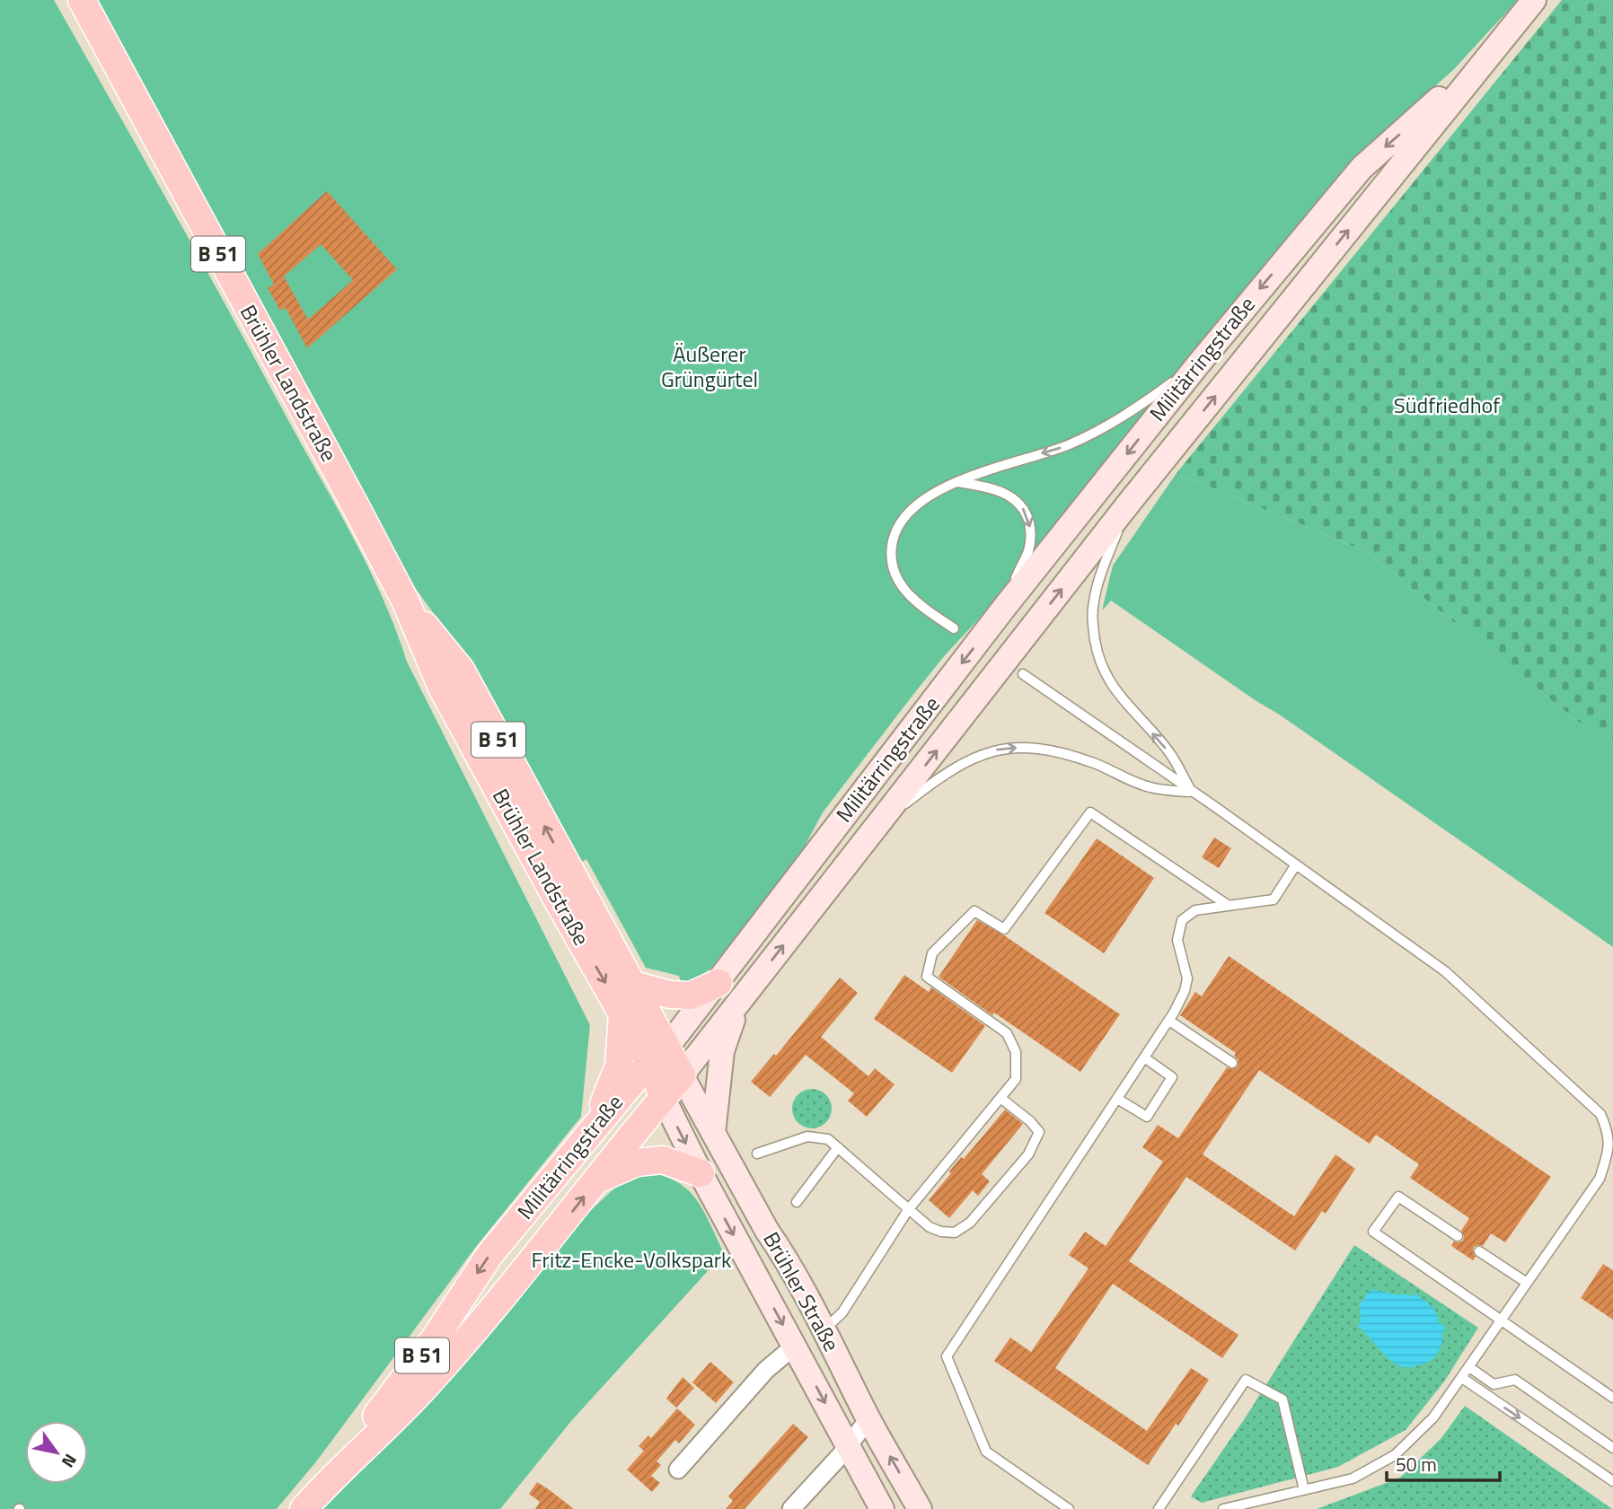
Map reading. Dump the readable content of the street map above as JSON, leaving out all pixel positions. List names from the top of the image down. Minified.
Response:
{"streets":{"main road":["B 51","Militärringstraße","Brühler Landstraße","Brühler Straße"]},"crossings":[["B 51","Militärringstraße"],["B 51","Brühler Landstraße"],["B 51","Brühler Straße"],["Militärringstraße","Brühler Landstraße"],["Militärringstraße","Brühler Straße"],["Brühler Landstraße","Brühler Straße"]],"parks":["Äußerer Grüngürtel","Südfriedhof","Fritz-Encke-Volkspark"],"scale_bar":"50 m","north":"bottom right"}
